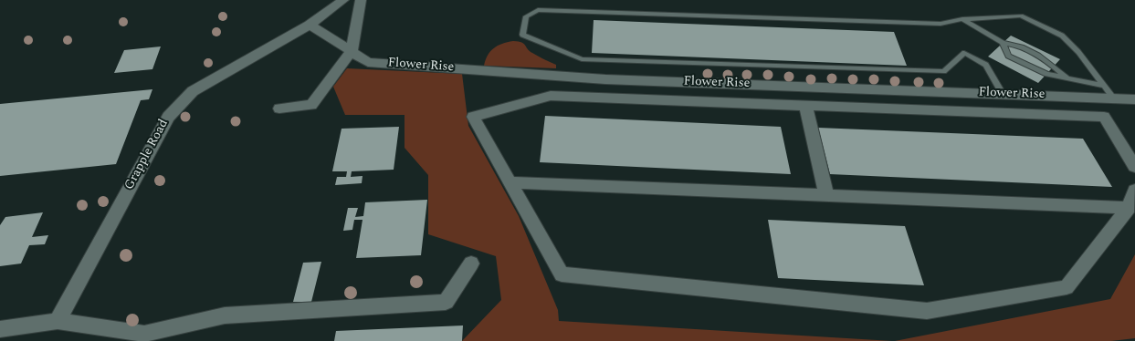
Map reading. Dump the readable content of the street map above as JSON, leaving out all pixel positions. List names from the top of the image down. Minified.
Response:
{"streets":{"street":["Flower Rise","Grapple Road"]},"crossings":[["Flower Rise","Grapple Road"]]}
